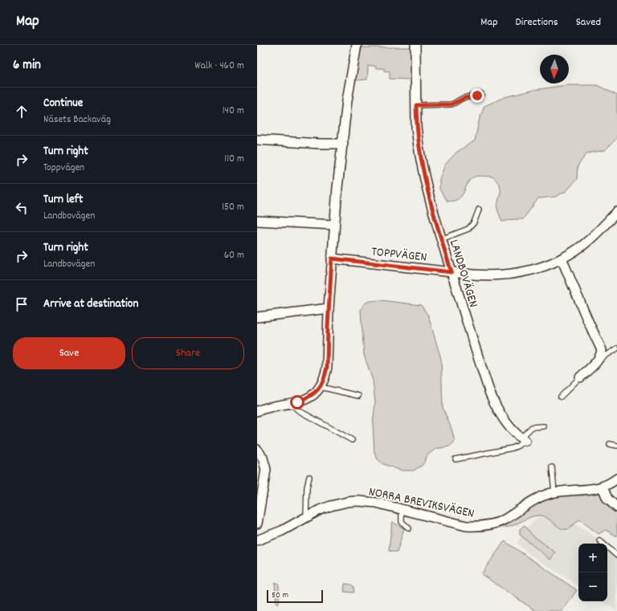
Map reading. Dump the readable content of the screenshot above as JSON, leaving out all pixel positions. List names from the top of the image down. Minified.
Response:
{"streets":{"street":["TOPPVÄGEN","LANDBOVÄGEN","NORRA BREVIKSVÄGEN"]},"crossings":[["TOPPVÄGEN","LANDBOVÄGEN"]],"scale_bar":"50 m","north":"bottom","page":{"header":"Map","nav":["Map","Directions","Saved"],"heading":["6 min","Walk · 460 m"],"list":[["Continue","Näsets Backaväg","140 m"],["Turn right","Toppvägen","110 m"],["Turn left","Landbovägen","150 m"],["Turn right","Landbovägen","60 m"],"Arrive at destination"],"buttons":["Save","Share"],"map_buttons":["+","−"],"scale":"50 m"}}
